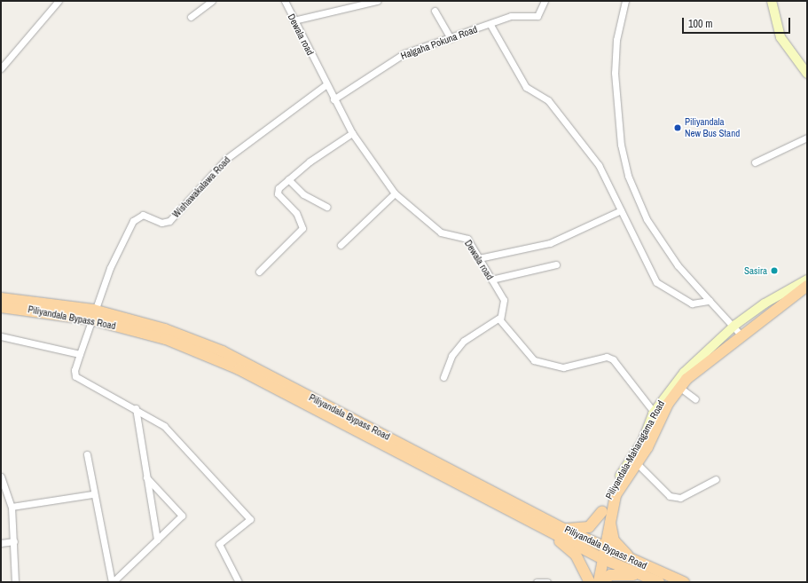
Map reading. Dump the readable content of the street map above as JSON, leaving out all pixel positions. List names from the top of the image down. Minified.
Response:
{"streets":{"main road":["Piliyandala Bypass Road","Piliyandala-Maharagama Road"],"street":["Dewala road","Halgaha Pokuna Road","Wishawakalawa Road"]},"crossings":[["Dewala road","Halgaha Pokuna Road"],["Dewala road","Wishawakalawa Road"],["Wishawakalawa Road","Piliyandala Bypass Road"],["Piliyandala Bypass Road","Piliyandala-Maharagama Road"]],"places":["Piliyandala New Bus Stand","Sasira"],"scale_bar":"100 m"}
